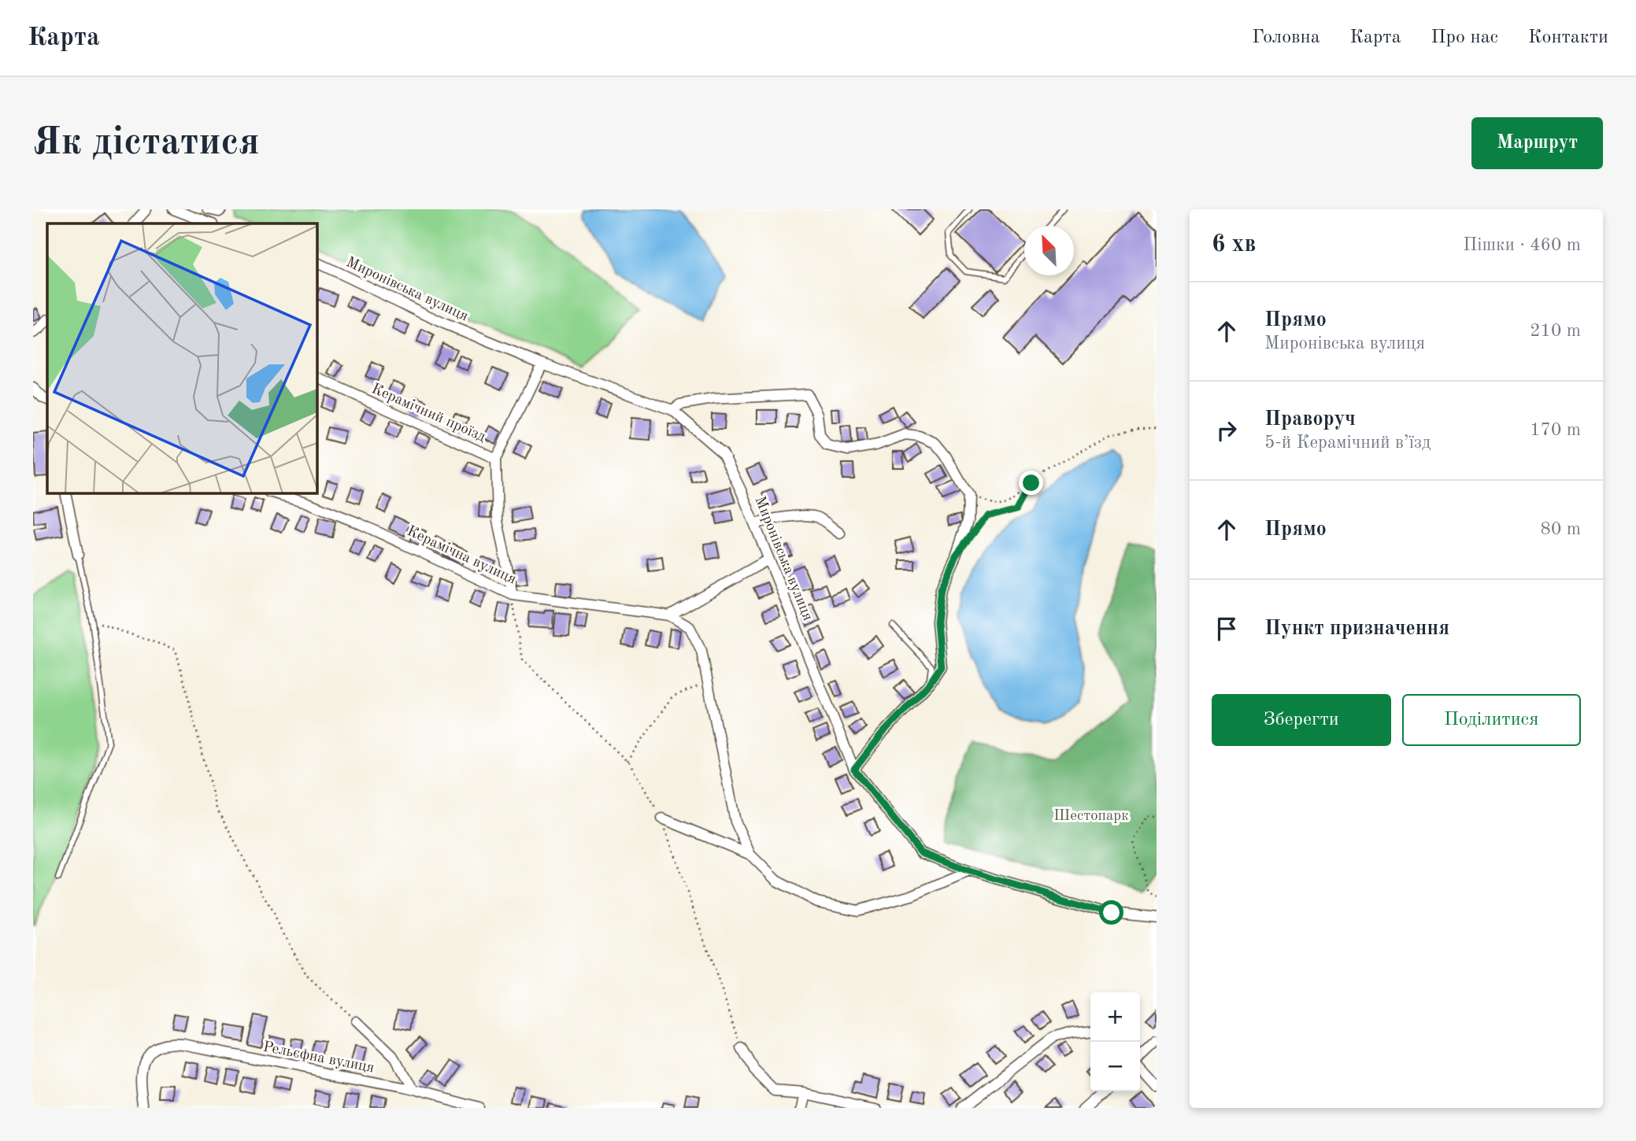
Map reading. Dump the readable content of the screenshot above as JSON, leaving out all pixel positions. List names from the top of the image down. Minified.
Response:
{"streets":{"street":["Миронівська вулиця","Керамічний проїзд","Керамічна вулиця","Рельєфна вулиця"]},"crossings":[["Керамічний проїзд","Керамічна вулиця"]],"parks":["Шестопарк"],"north":"top left","page":{"header":"Карта","nav":["Головна","Карта","Про нас","Контакти"],"buttons":["Маршрут",["Зберегти","Поділитися"]],"title":"Як дістатися","heading":["6 хв","Пішки · 460 m"],"list":[["Прямо","Миронівська вулиця","210 m"],["Праворуч","5-й Керамічний в’їзд","170 m"],["Прямо","80 m"],"Пункт призначення"],"map_buttons":["+","−"]}}
